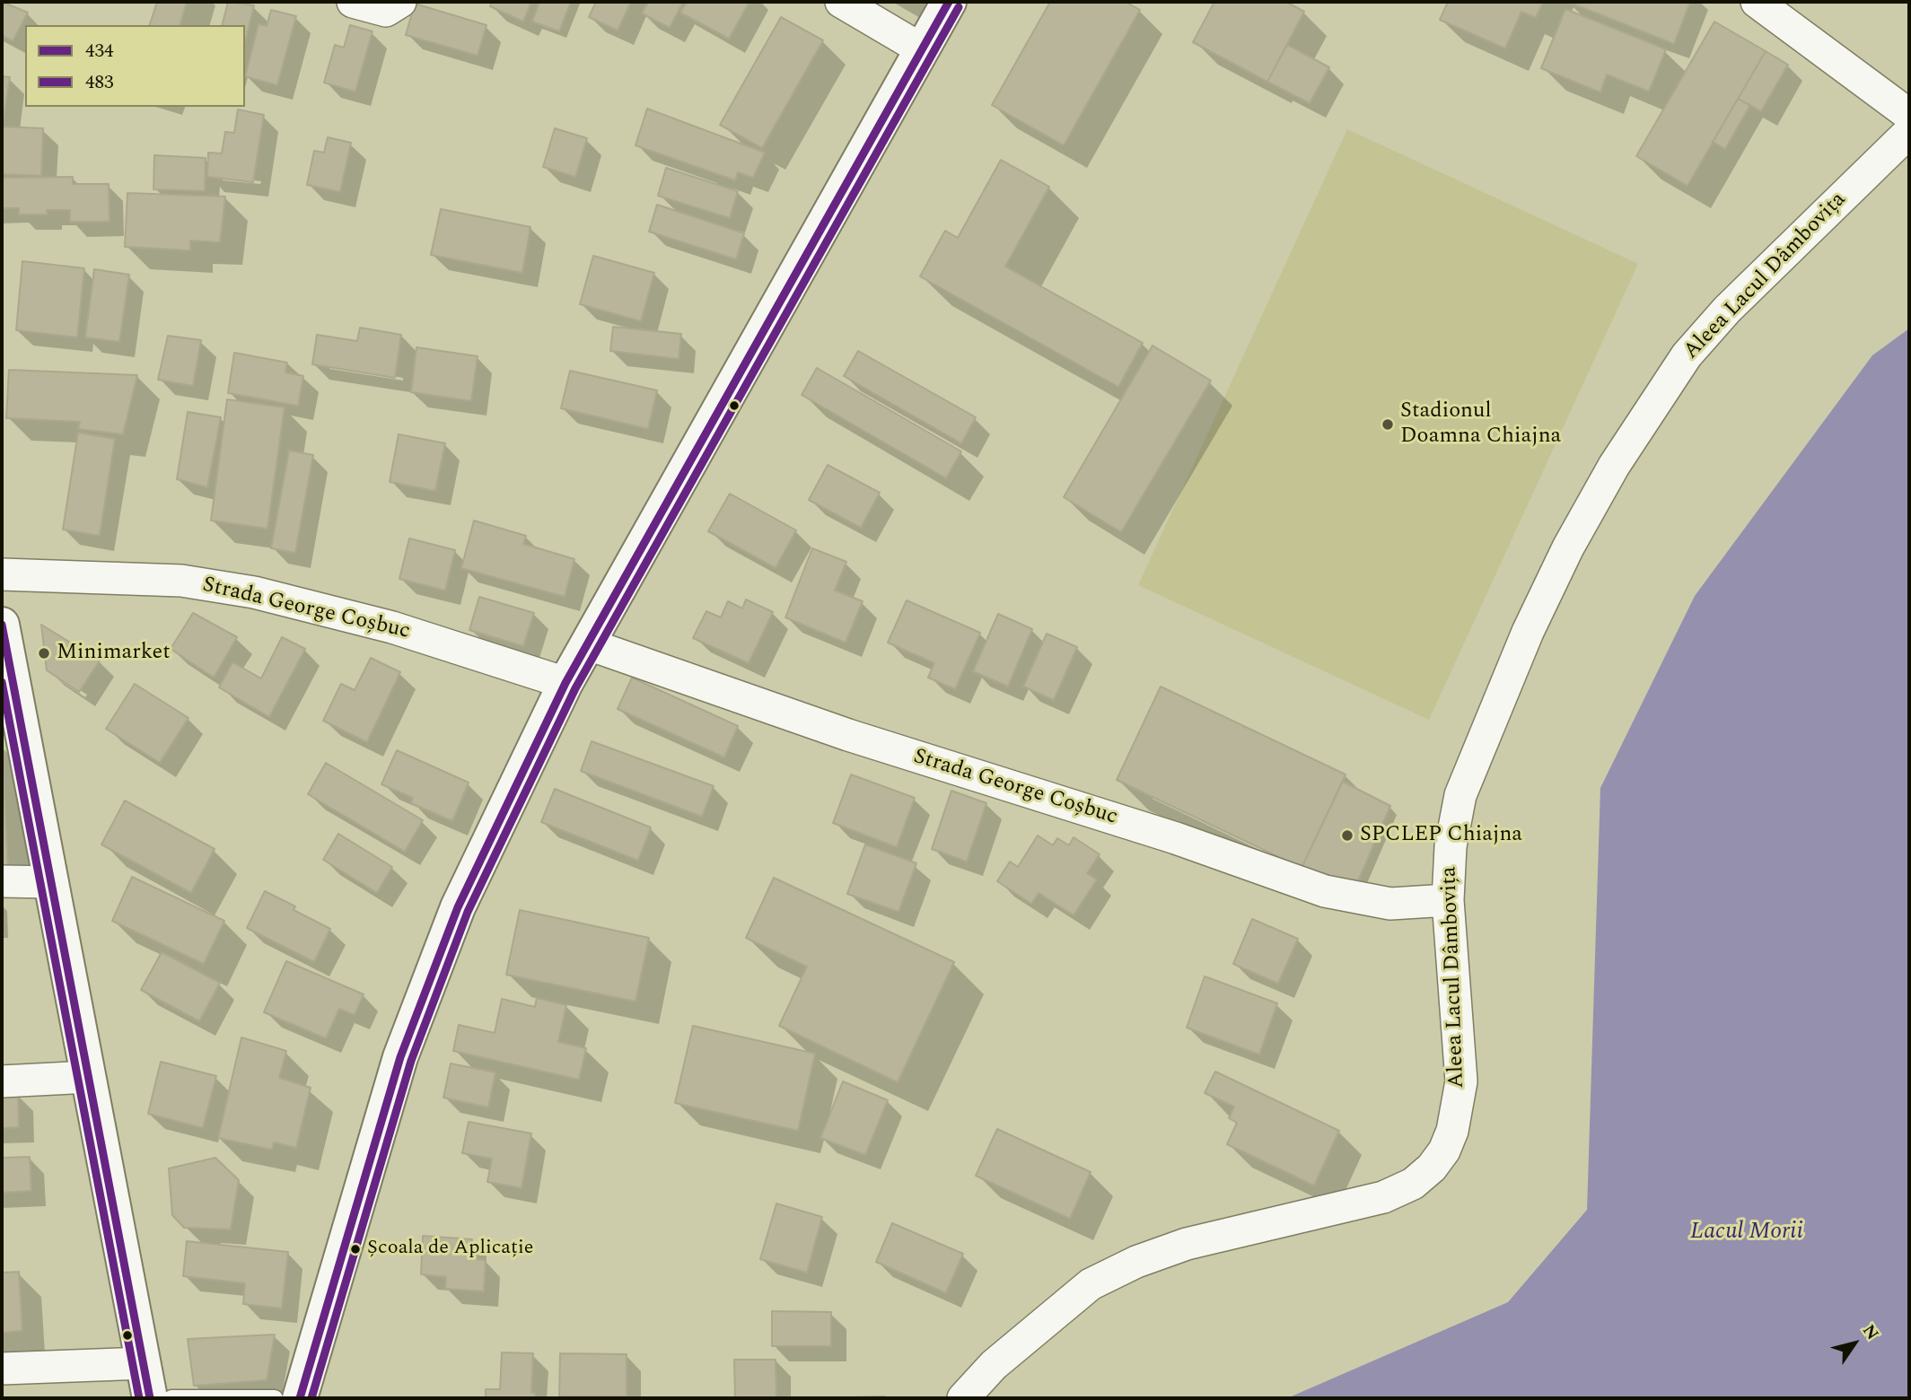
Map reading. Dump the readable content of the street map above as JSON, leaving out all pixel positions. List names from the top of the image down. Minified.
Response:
{"streets":{"street":["Aleea Lacul Dâmbovița","Strada George Coșbuc"]},"crossings":[["Aleea Lacul Dâmbovița","Strada George Coșbuc"]],"water":["Lacul Morii"],"places":["Stadionul Doamna Chiajna","Minimarket","SPCLEP Chiajna","Școala de Aplicație"],"lines":["transit line 434","transit line 483"],"legend":["434","483"],"north":"top right"}
